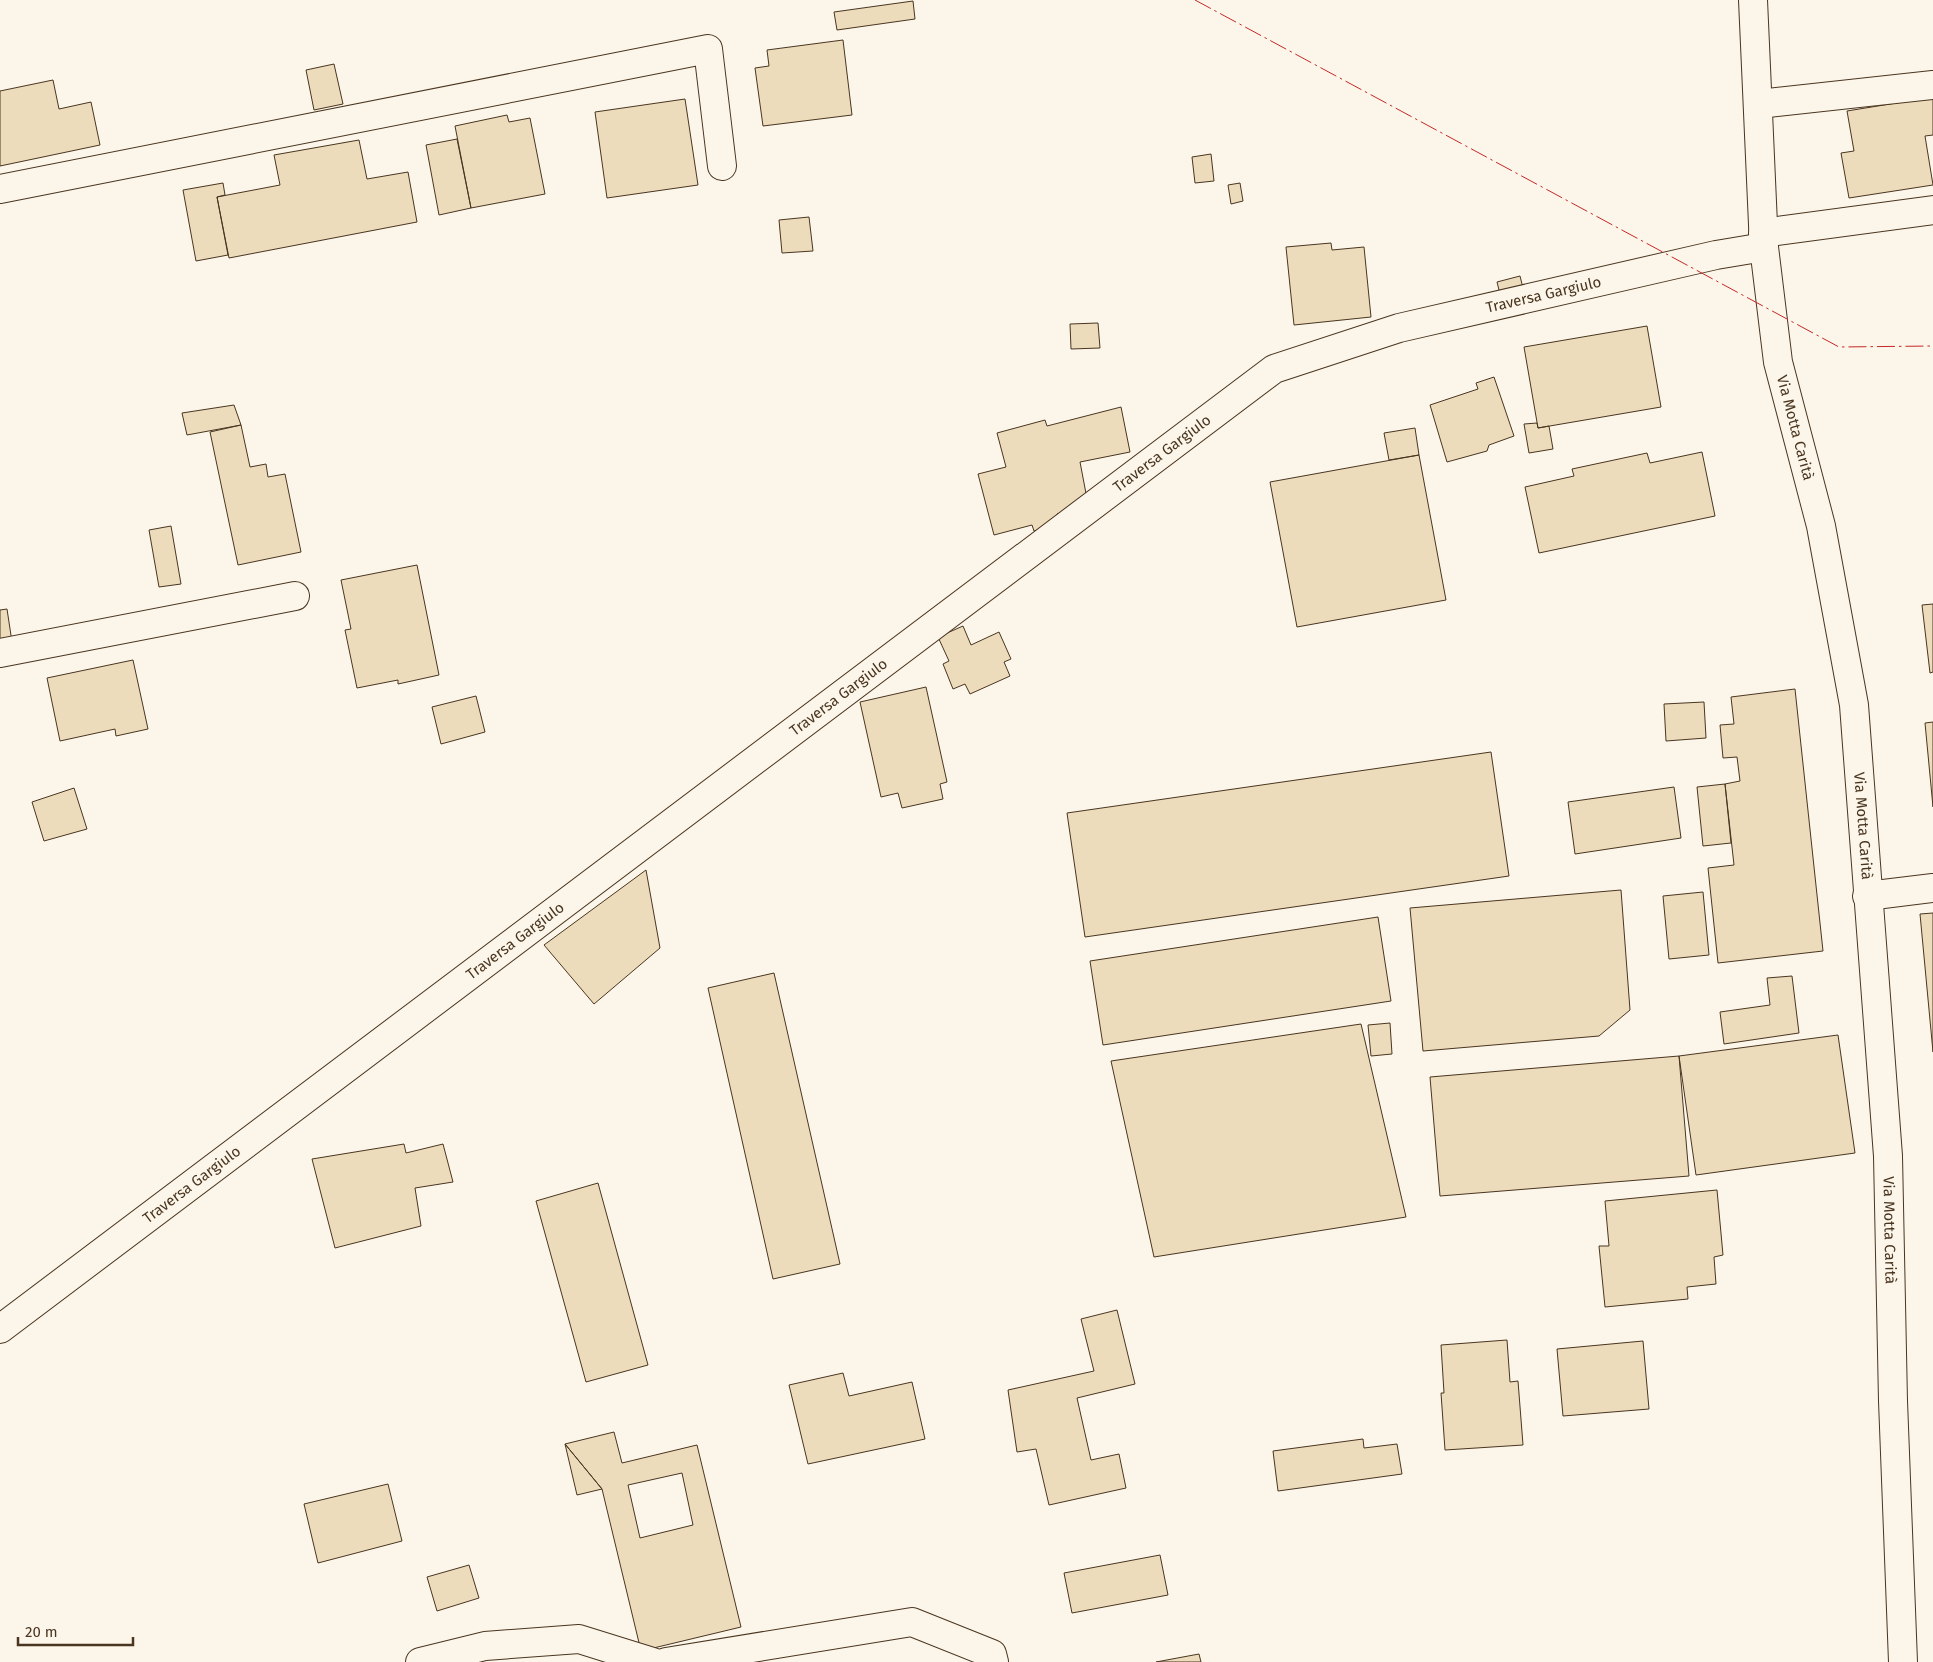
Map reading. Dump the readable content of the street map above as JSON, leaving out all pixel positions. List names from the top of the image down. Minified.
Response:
{"streets":{"street":["Traversa Gargiulo","Via Motta Carità"]},"crossings":[["Traversa Gargiulo","Via Motta Carità"]],"scale_bar":"20 m"}
